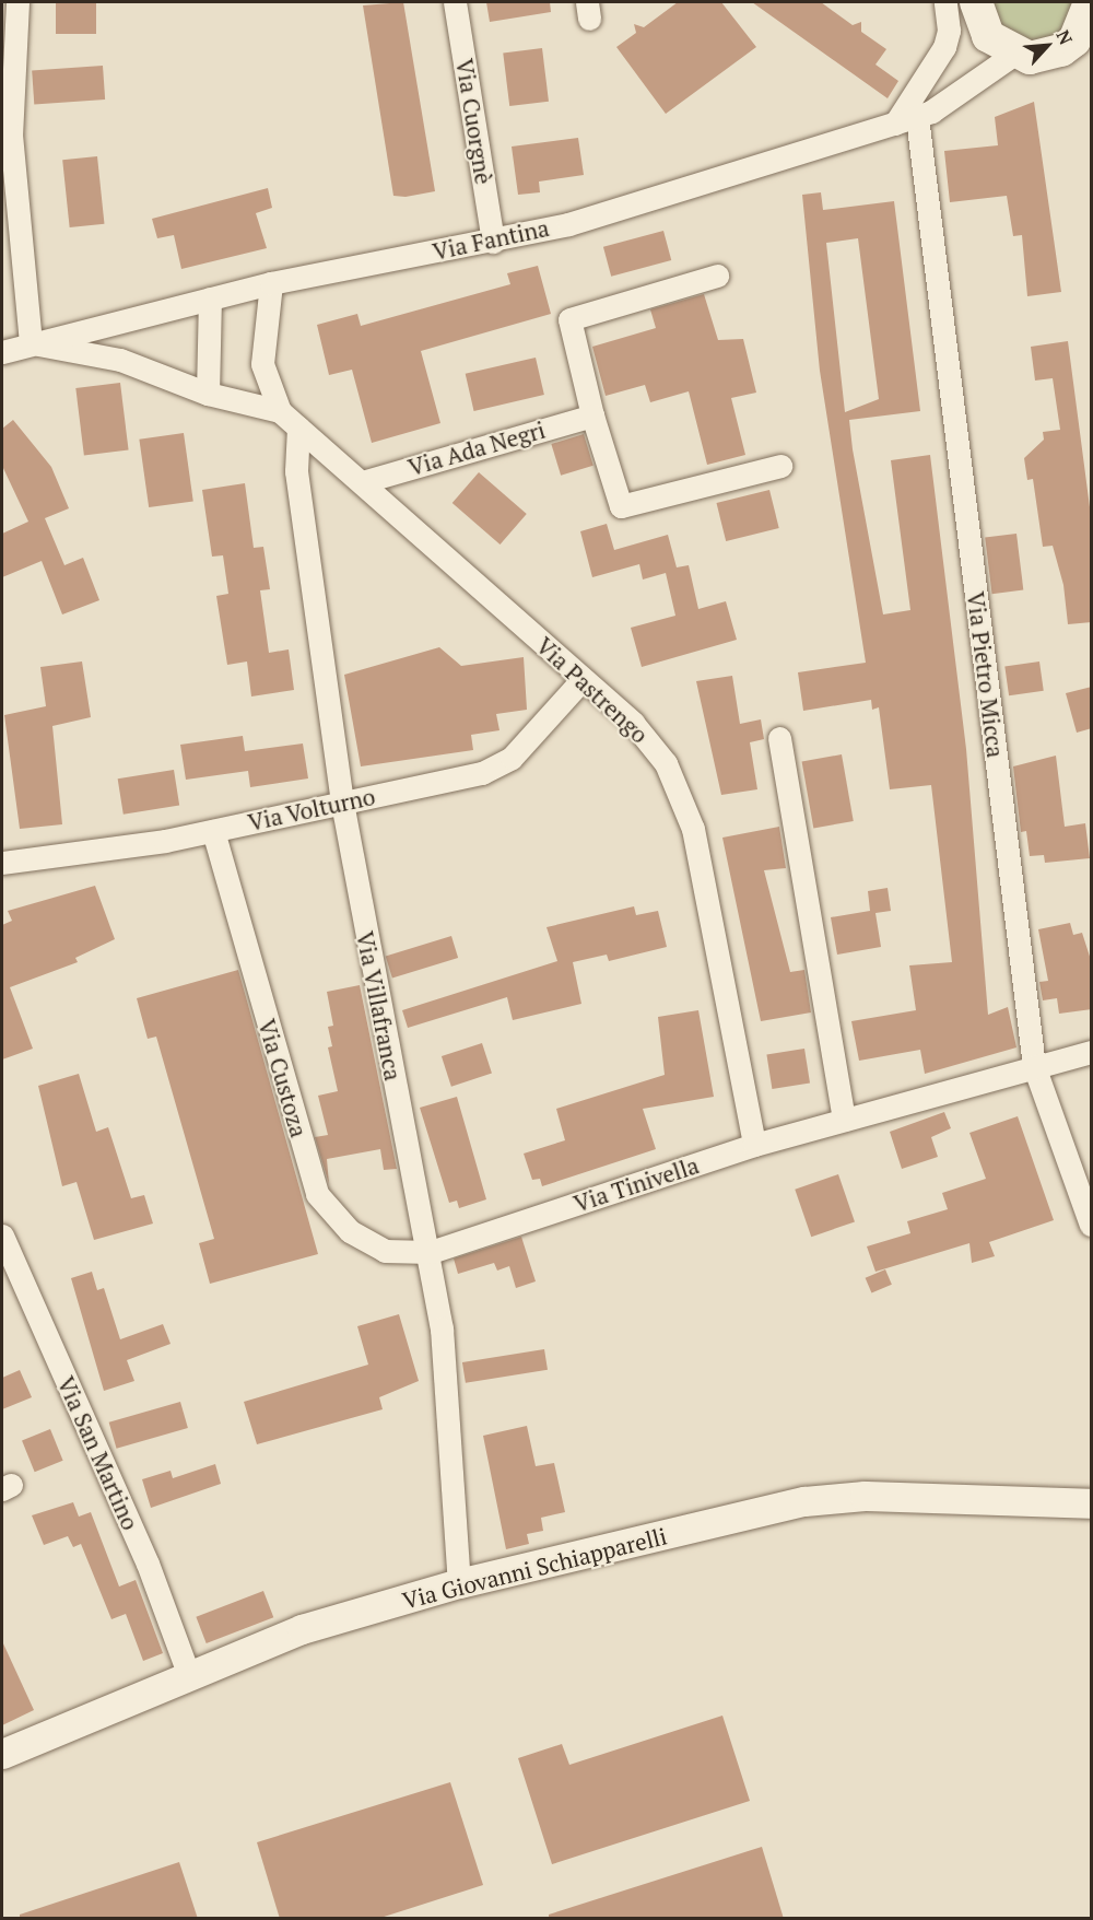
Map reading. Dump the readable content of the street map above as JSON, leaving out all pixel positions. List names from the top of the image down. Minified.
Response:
{"streets":{"street":["Via Cuorgnè","Via Fantina","Via Ada Negri","Via Pietro Micca","Via Pastrengo","Via Volturno","Via Villafranca","Via Custoza","Via Tinivella","Via San Martino","Via Giovanni Schiapparelli"]},"crossings":[["Via Cuorgnè","Via Fantina"],["Via Fantina","Via Pietro Micca"],["Via Fantina","Via Pastrengo"],["Via Ada Negri","Via Pastrengo"],["Via Pietro Micca","Via Tinivella"],["Via Pastrengo","Via Volturno"],["Via Pastrengo","Via Villafranca"],["Via Pastrengo","Via Tinivella"],["Via Volturno","Via Villafranca"],["Via Volturno","Via Custoza"],["Via Villafranca","Via Custoza"],["Via Villafranca","Via Tinivella"],["Via Villafranca","Via Giovanni Schiapparelli"],["Via Custoza","Via Tinivella"],["Via San Martino","Via Giovanni Schiapparelli"]],"north":"top right"}
